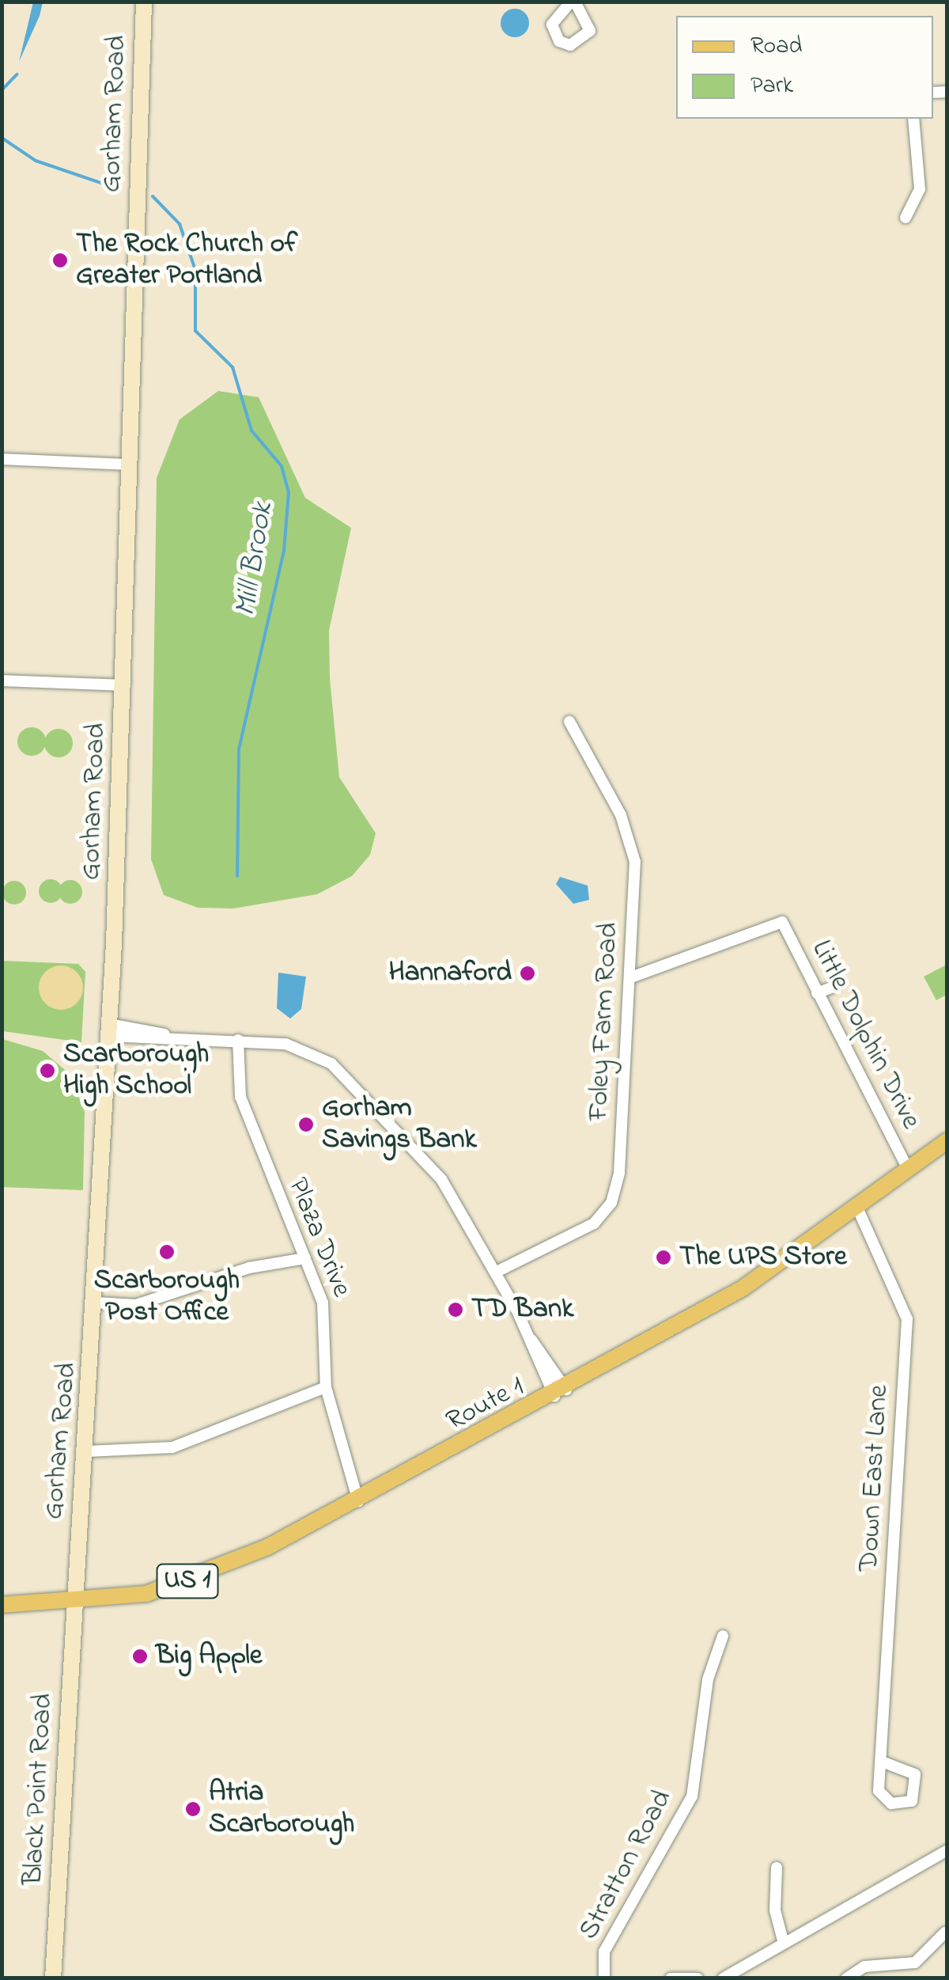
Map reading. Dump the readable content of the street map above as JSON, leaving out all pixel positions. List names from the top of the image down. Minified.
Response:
{"streets":{"main road":["Gorham Road","Route 1","US 1","Black Point Road"],"street":["Foley Farm Road","Little Dolphin Drive","Plaza Drive","Down East Lane","Stratton Road"]},"crossings":[["Gorham Road","Route 1"],["Gorham Road","Black Point Road"],["Foley Farm Road","Little Dolphin Drive"],["Little Dolphin Drive","Route 1"],["Plaza Drive","Route 1"],["Route 1","Down East Lane"],["Route 1","Black Point Road"]],"water":["Mill Brook"],"places":["The Rock Church of Greater Portland","Hannaford","Scarborough High School","Gorham Savings Bank","Scarborough Post Office","The UPS Store","TD Bank","Big Apple","Atria Scarborough"],"legend":["Road","Park"]}
